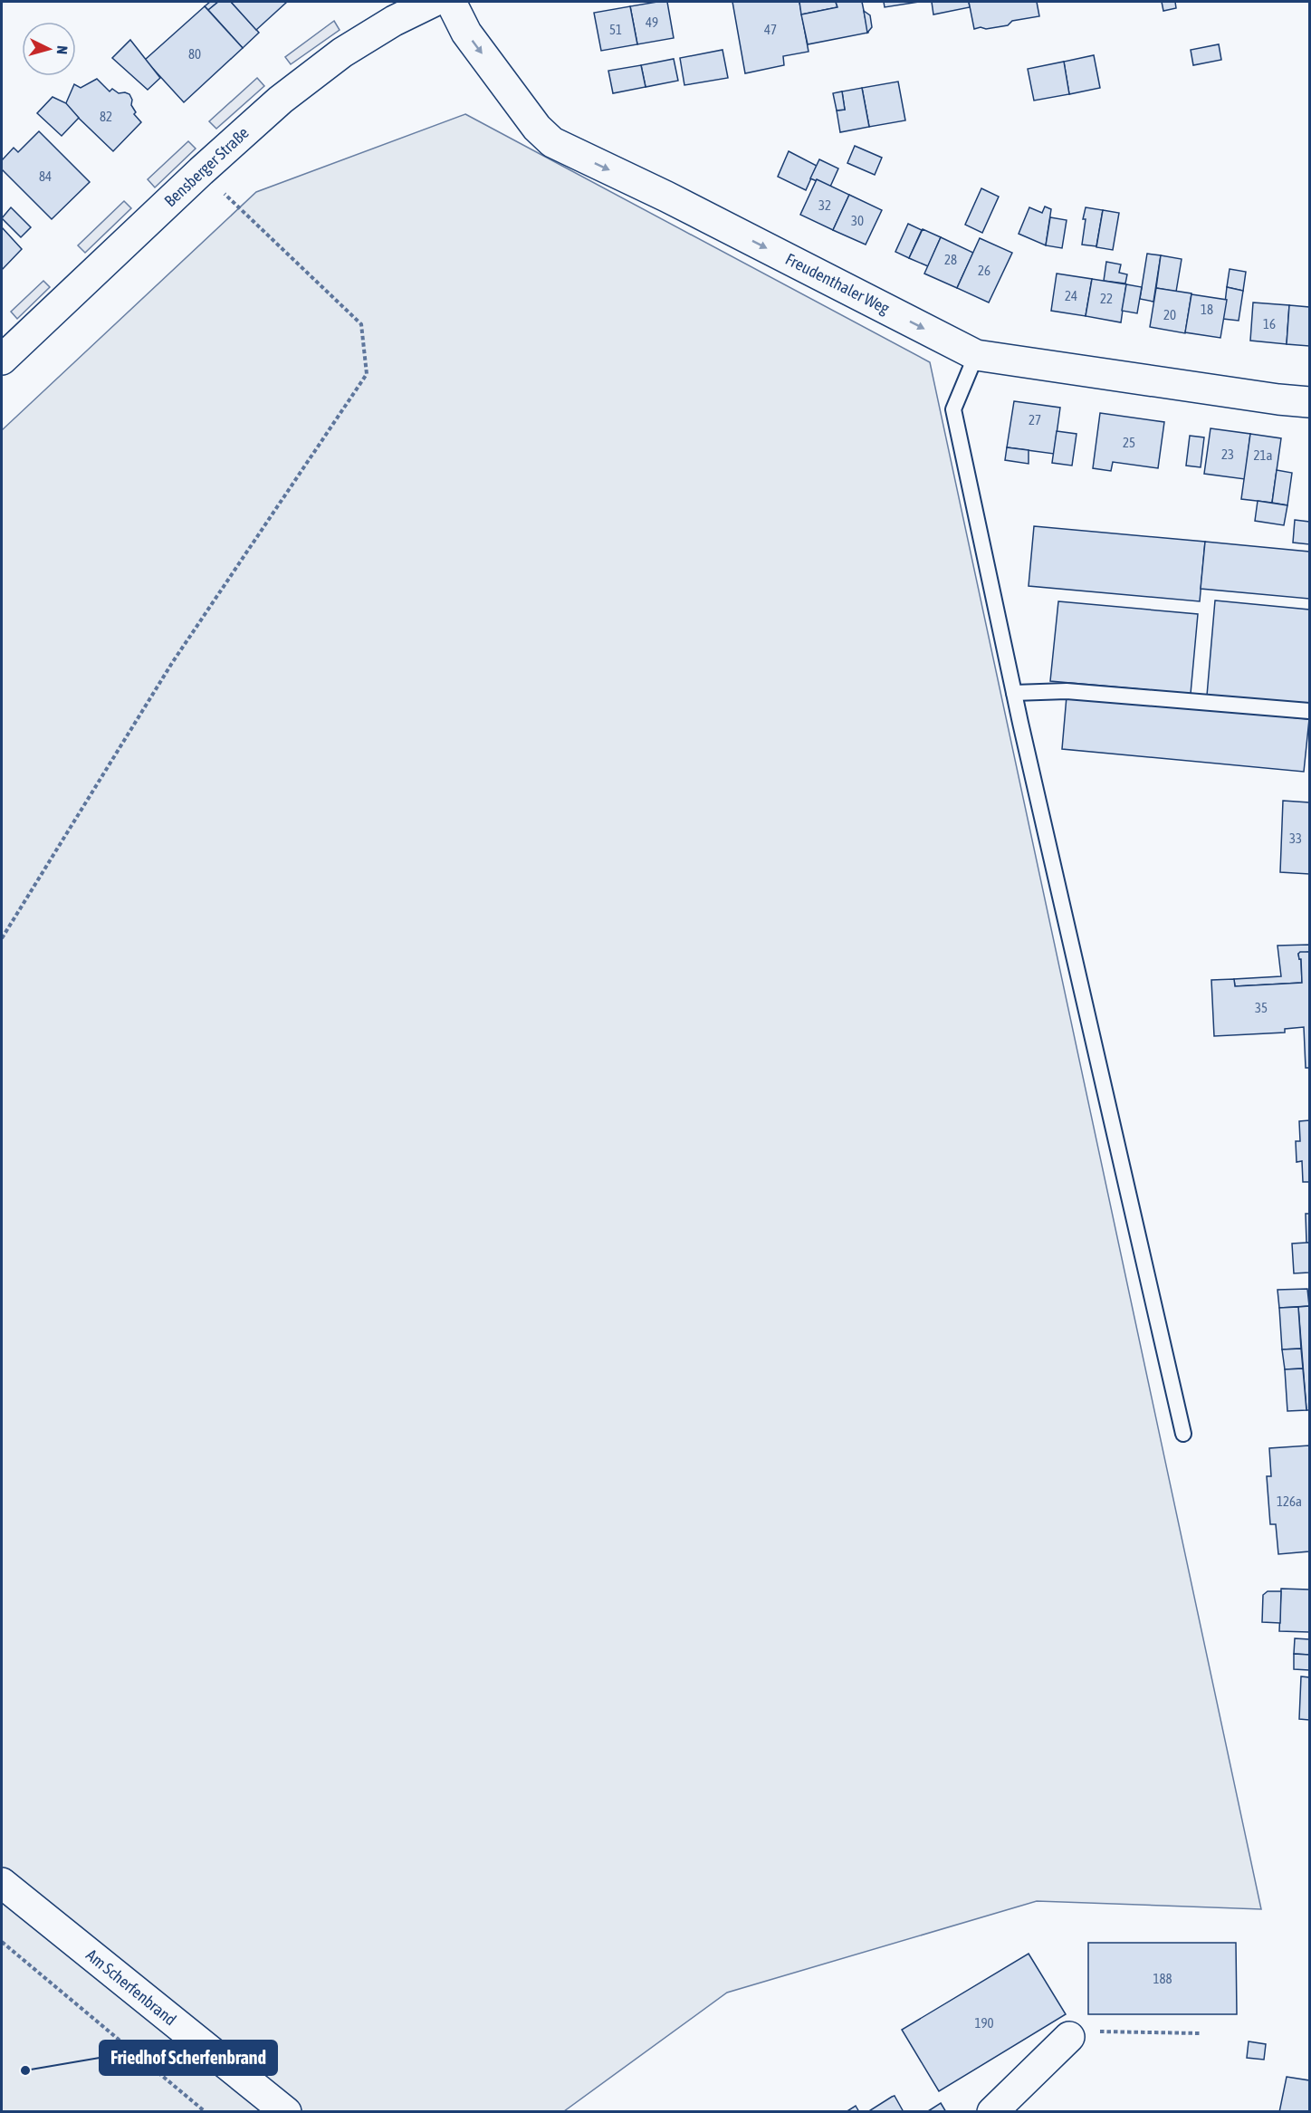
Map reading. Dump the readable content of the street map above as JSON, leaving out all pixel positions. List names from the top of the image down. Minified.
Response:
{"streets":{"street":["Bensberger Straße","Freudenthaler Weg","Am Scherfenbrand"]},"one_way":["Freudenthaler Weg"],"places":["Friedhof Scherfenbrand"],"house_numbers":["49","51","47","80","82","84","32","30","28","26","24","22","18","20","16","27","25","23","21a","33","35","126a","188","190"],"north":"right"}
